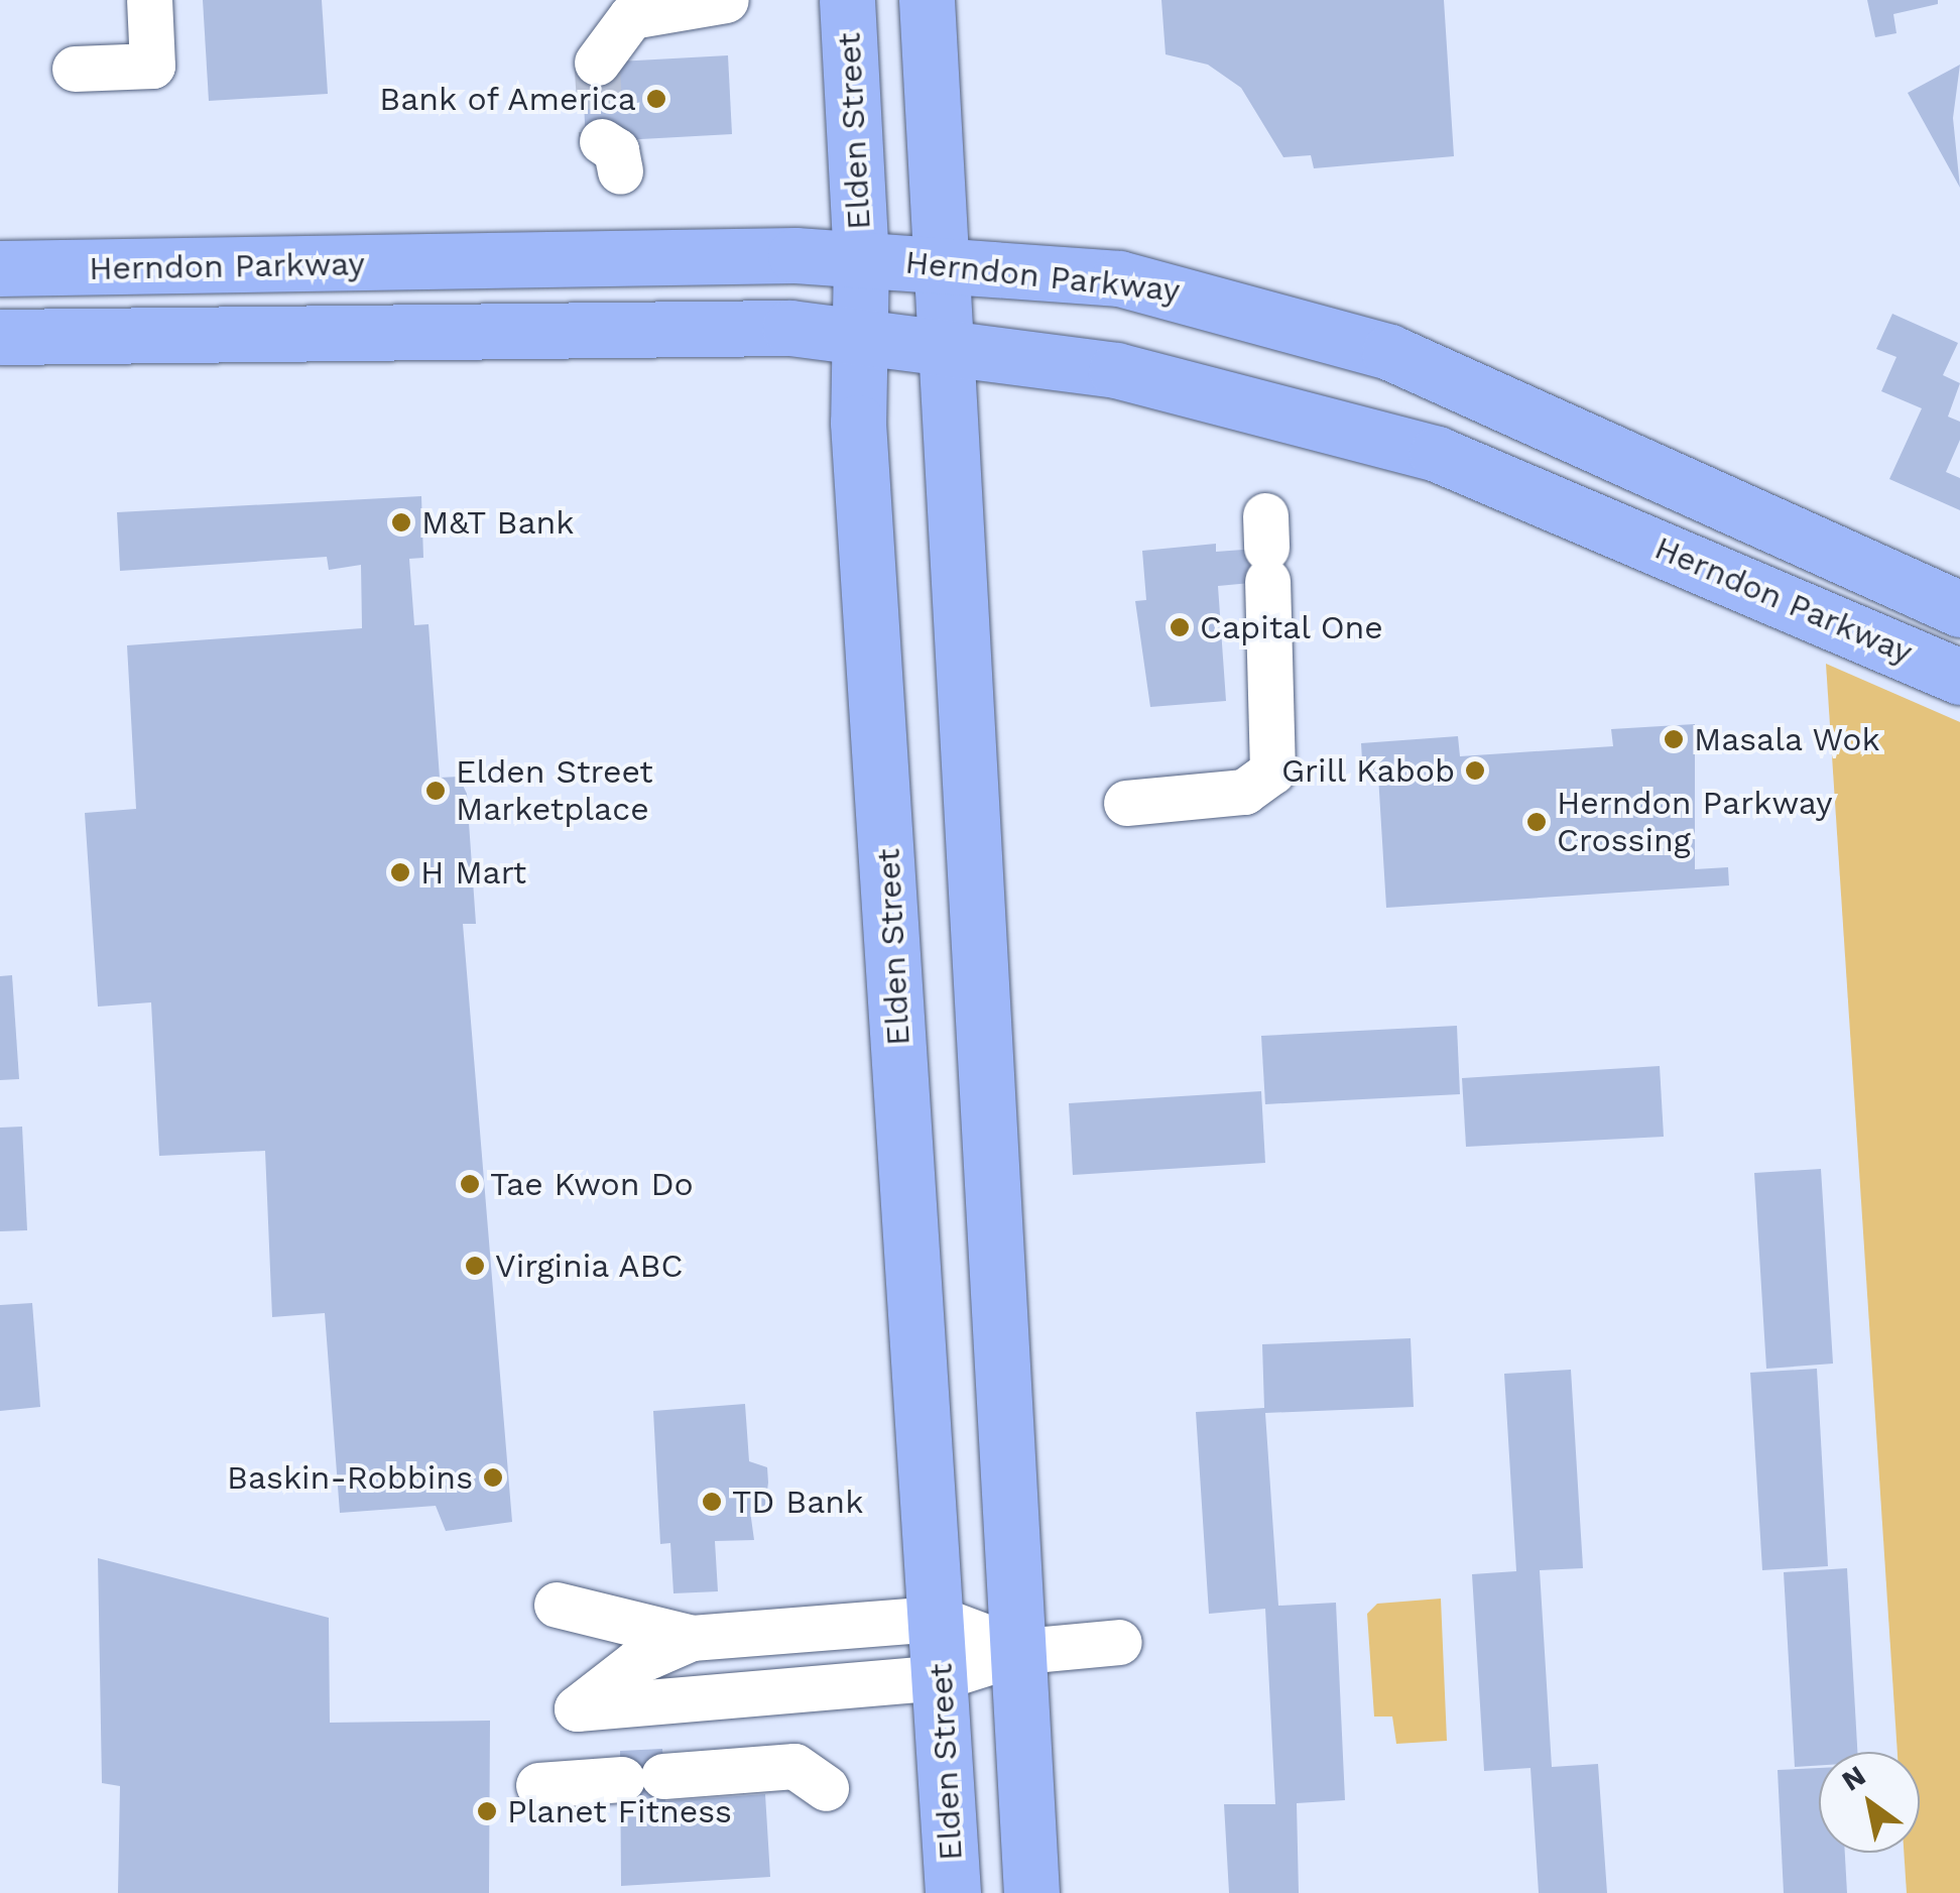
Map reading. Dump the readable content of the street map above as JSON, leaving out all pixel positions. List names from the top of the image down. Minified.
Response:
{"streets":{"main road":["Elden Street","Herndon Parkway"]},"crossings":[["Elden Street","Herndon Parkway"]],"places":["Bank of America","M&T Bank","Capital One","Masala Wok","Grill Kabob","Elden Street Marketplace","Herndon Parkway Crossing","H Mart","Tae Kwon Do","Virginia ABC","Baskin-Robbins","TD Bank","Planet Fitness"],"north":"top left"}
